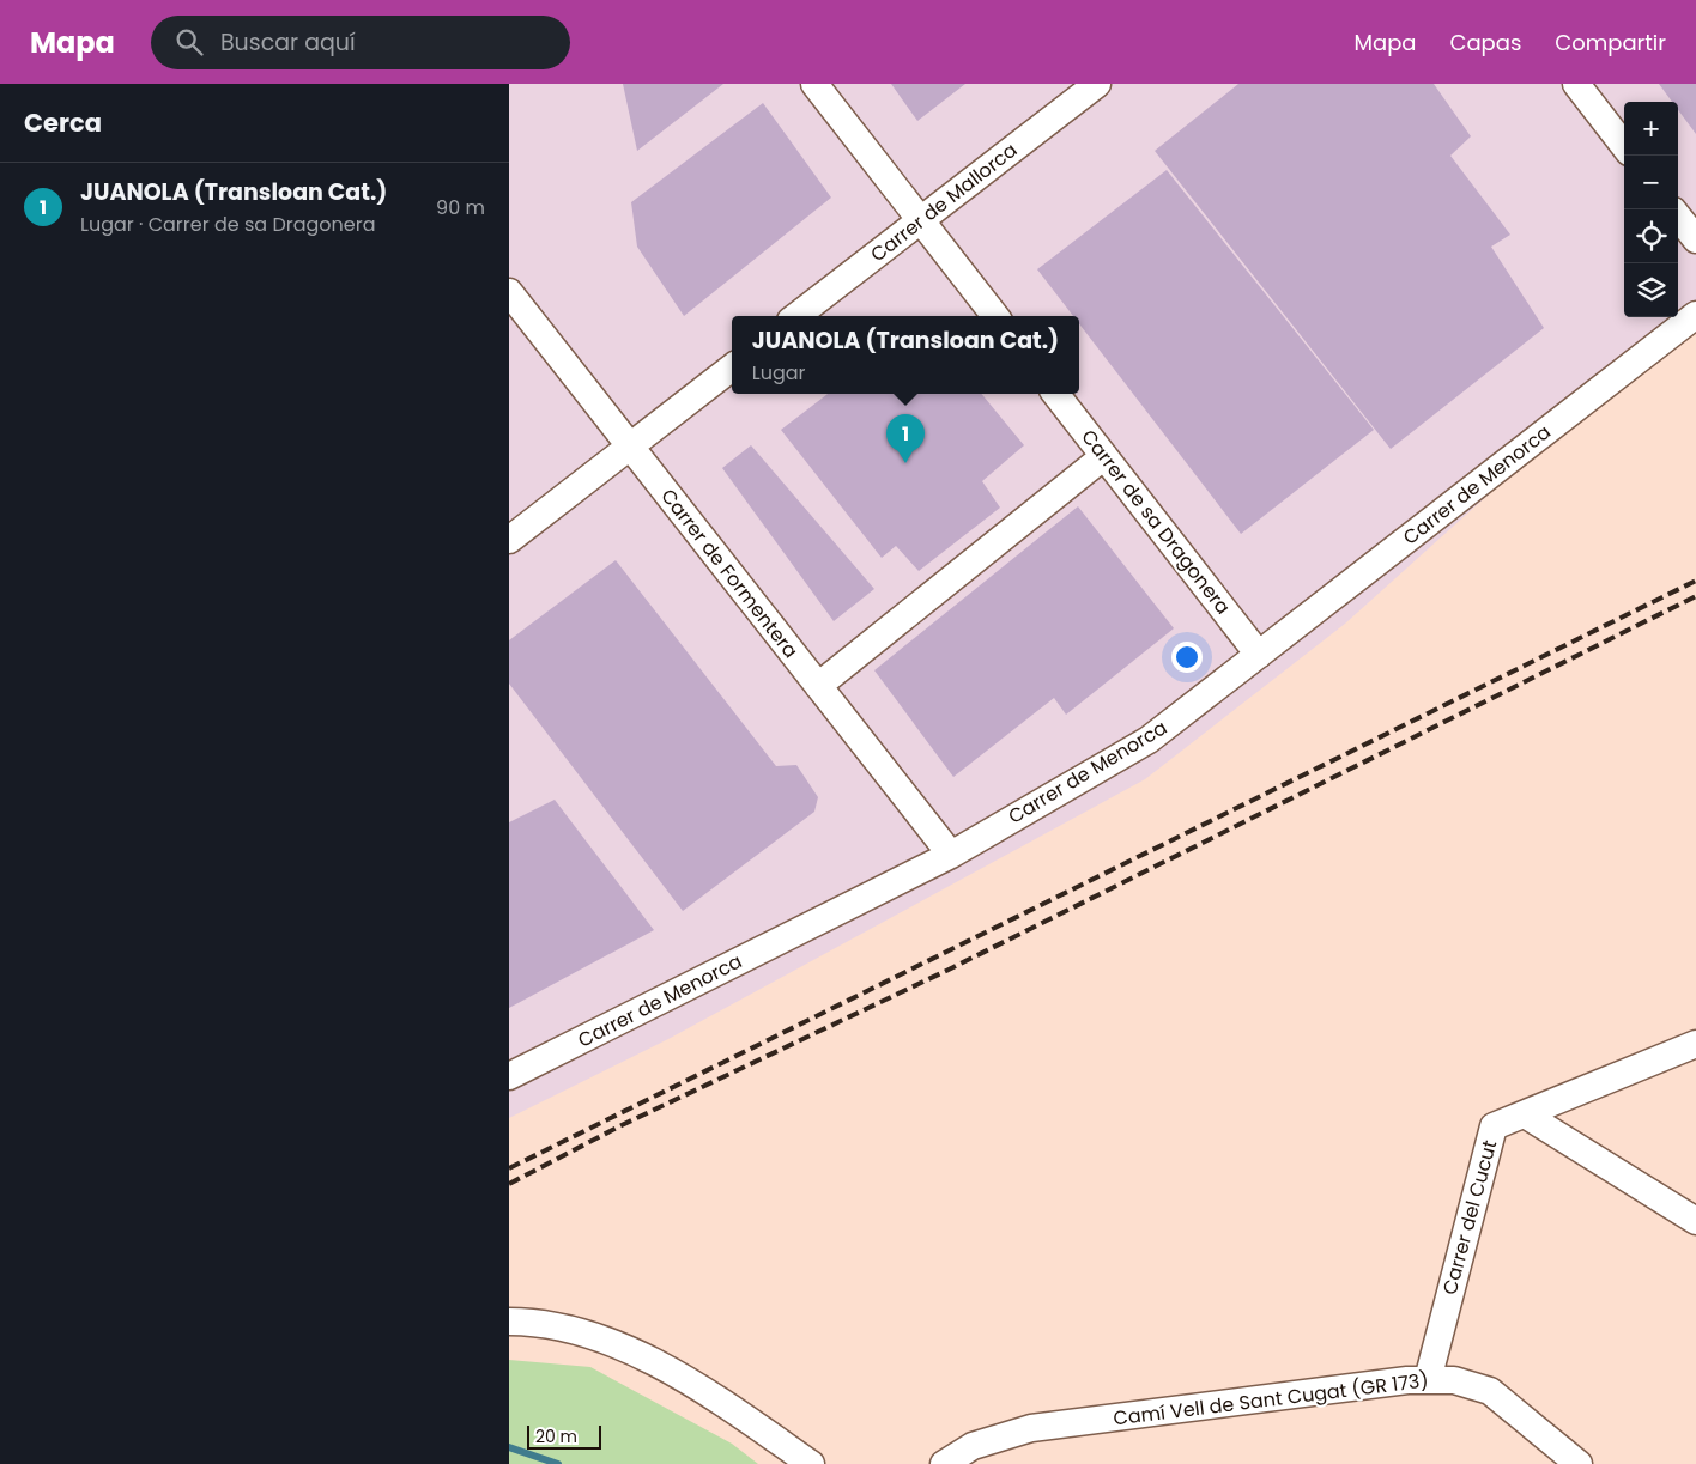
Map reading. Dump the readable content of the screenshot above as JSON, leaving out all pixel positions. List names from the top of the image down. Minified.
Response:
{"streets":{"street":["Carrer de Mallorca","Carrer de Menorca","Carrer de sa Dragonera","Carrer de Formentera","Carrer del Cucut","Camí Vell de Sant Cugat (GR 173)"]},"crossings":[["Carrer de Menorca","Carrer de sa Dragonera"],["Carrer de Menorca","Carrer de Formentera"],["Carrer del Cucut","Camí Vell de Sant Cugat (GR 173)"]],"scale_bar":"20 m","page":{"header":"Mapa","search":"Buscar aquí","nav":["Mapa","Capas","Compartir"],"heading":"Cerca","map_buttons":["+","−"],"list":[{"mark":"1","name":"JUANOLA (Transloan Cat.)","note":"Lugar · Carrer de sa Dragonera","value":"90 m"}],"popup":["JUANOLA (Transloan Cat.)","Lugar"],"pins":"1","scale":"20 m"}}
